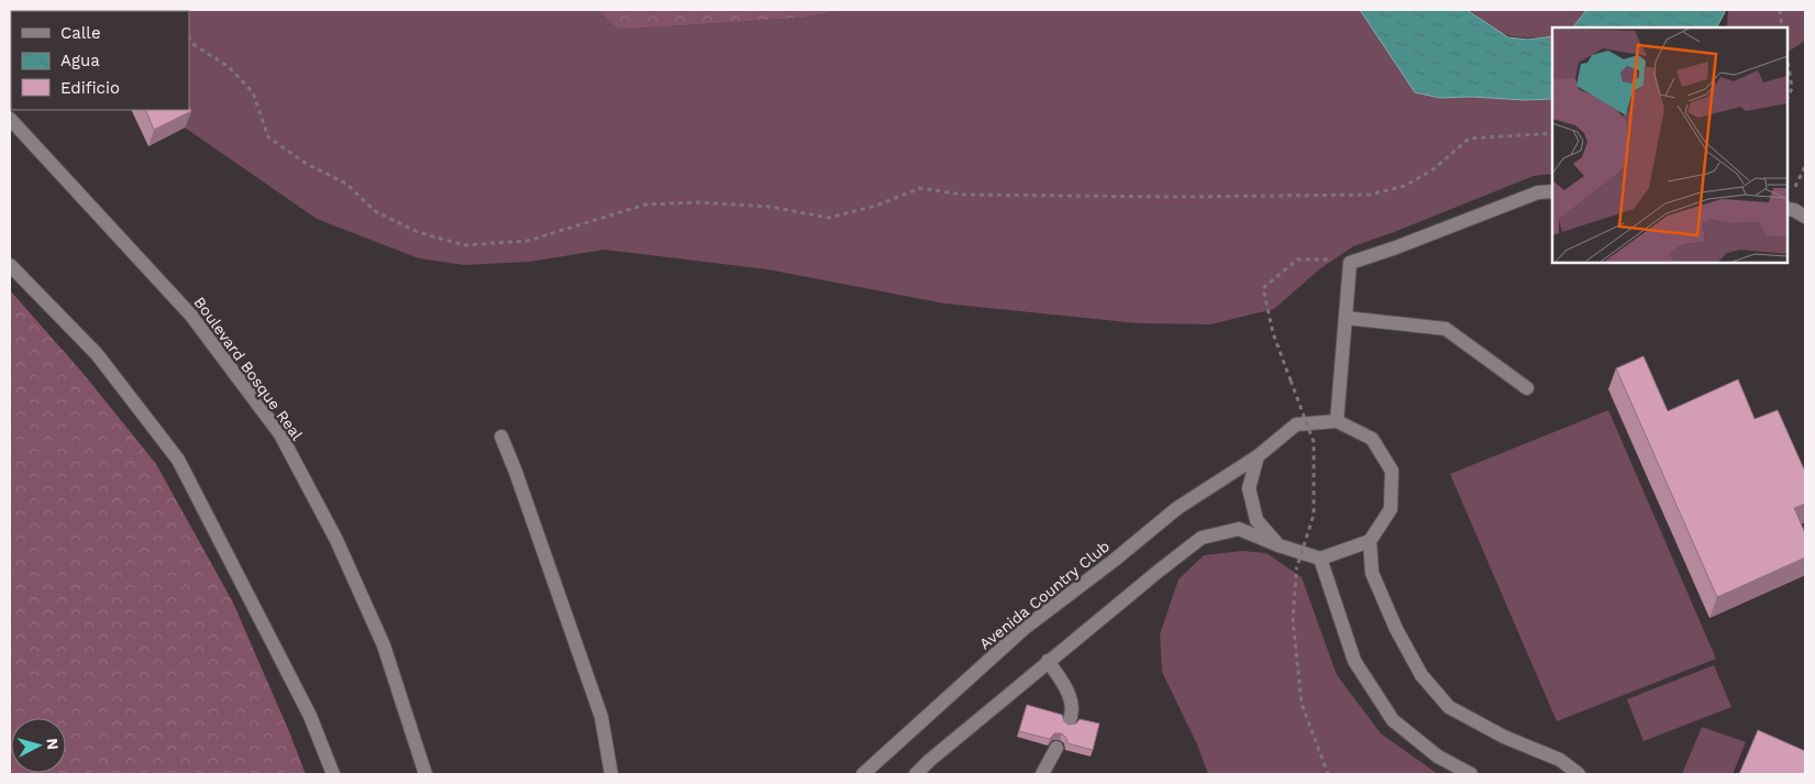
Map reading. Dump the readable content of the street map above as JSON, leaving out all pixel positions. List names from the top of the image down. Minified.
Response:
{"streets":{"street":["Boulevard Bosque Real","Avenida Country Club"]},"legend":["Calle","Agua","Edificio"],"north":"right"}
